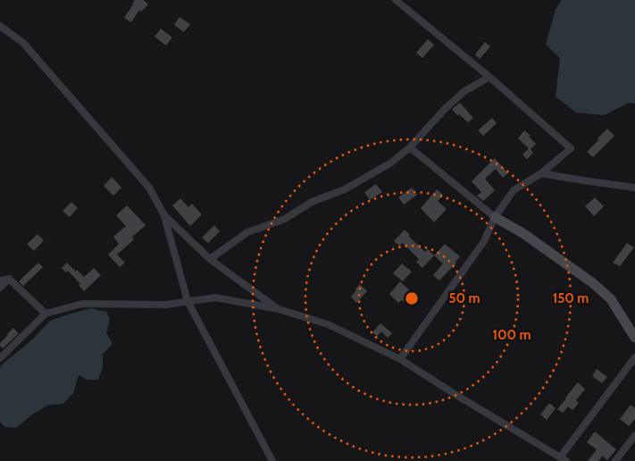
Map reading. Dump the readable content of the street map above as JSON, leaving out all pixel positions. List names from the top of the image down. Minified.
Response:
{"rings":["50 m","150 m","100 m"]}
